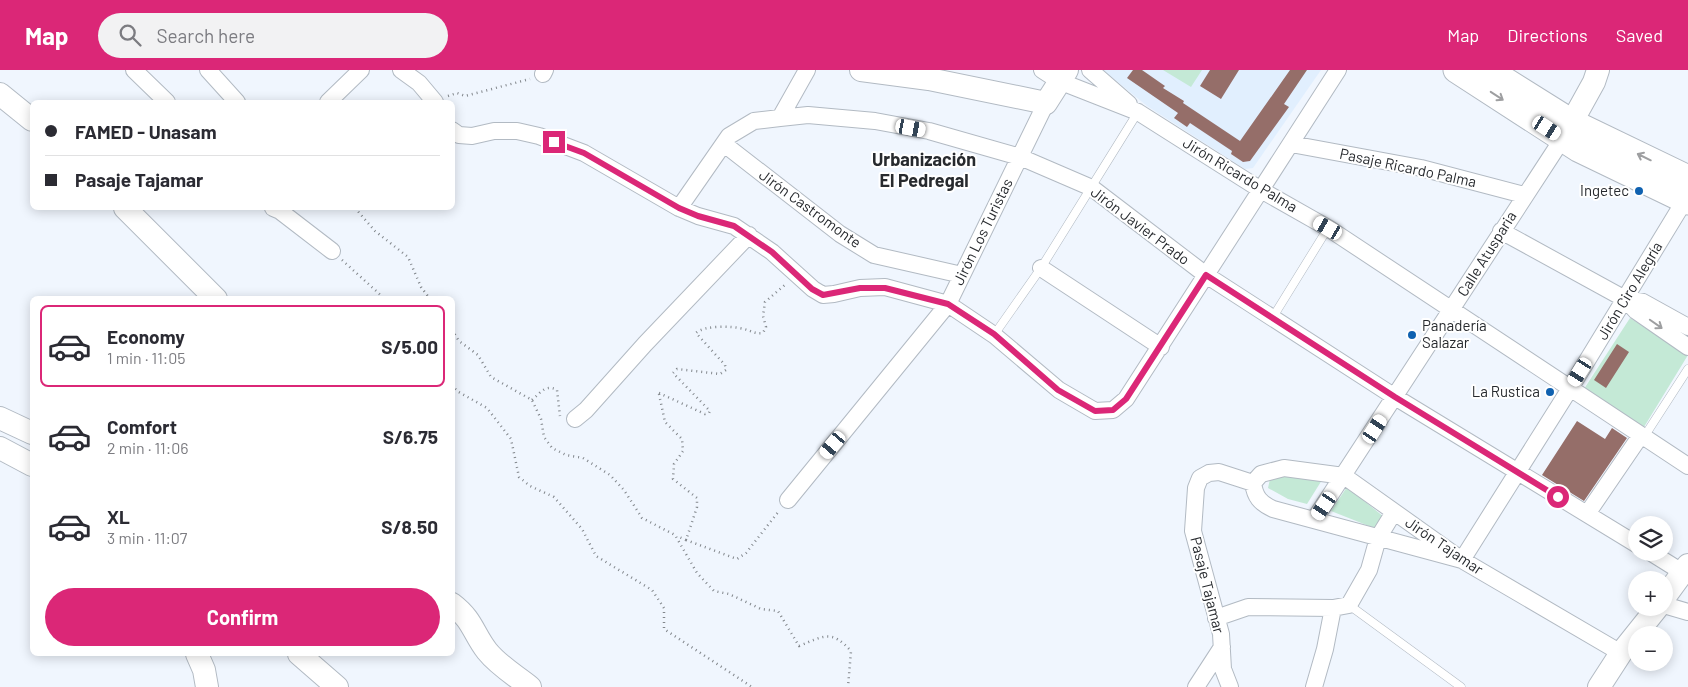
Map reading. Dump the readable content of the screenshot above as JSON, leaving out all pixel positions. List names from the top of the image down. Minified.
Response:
{"streets":{"street":["Pasaje Ricardo Palma","Jirón Ricardo Palma","Jirón Castromonte","Jirón Javier Prado","Jirón Los Turistas","Calle Atusparia","Jirón Ciro Alegría","Jirón Tajamar","Pasaje Tajamar"]},"crossings":[["Pasaje Ricardo Palma","Calle Atusparia"],["Jirón Ricardo Palma","Jirón Los Turistas"],["Jirón Ricardo Palma","Calle Atusparia"],["Jirón Ricardo Palma","Jirón Ciro Alegría"],["Jirón Castromonte","Jirón Javier Prado"],["Jirón Castromonte","Jirón Los Turistas"],["Jirón Javier Prado","Jirón Los Turistas"],["Jirón Javier Prado","Calle Atusparia"],["Jirón Javier Prado","Jirón Ciro Alegría"],["Calle Atusparia","Jirón Tajamar"],["Jirón Ciro Alegría","Jirón Tajamar"],["Jirón Tajamar","Pasaje Tajamar"]],"districts":["Urbanización El Pedregal"],"places":["Ingetec","Panadería Salazar","La Rustica"],"page":{"header":"Map","search":"Search here","nav":["Map","Directions","Saved"],"banner":["FAMED - Unasam","Pasaje Tajamar"],"list":[{"name":"Economy","note":"1 min · 11:05","value":"S/5.00"},{"name":"Comfort","note":"2 min · 11:06","value":"S/6.75"},{"name":"XL","note":"3 min · 11:07","value":"S/8.50"}],"map_buttons":["+","−"],"buttons":"Confirm"}}
